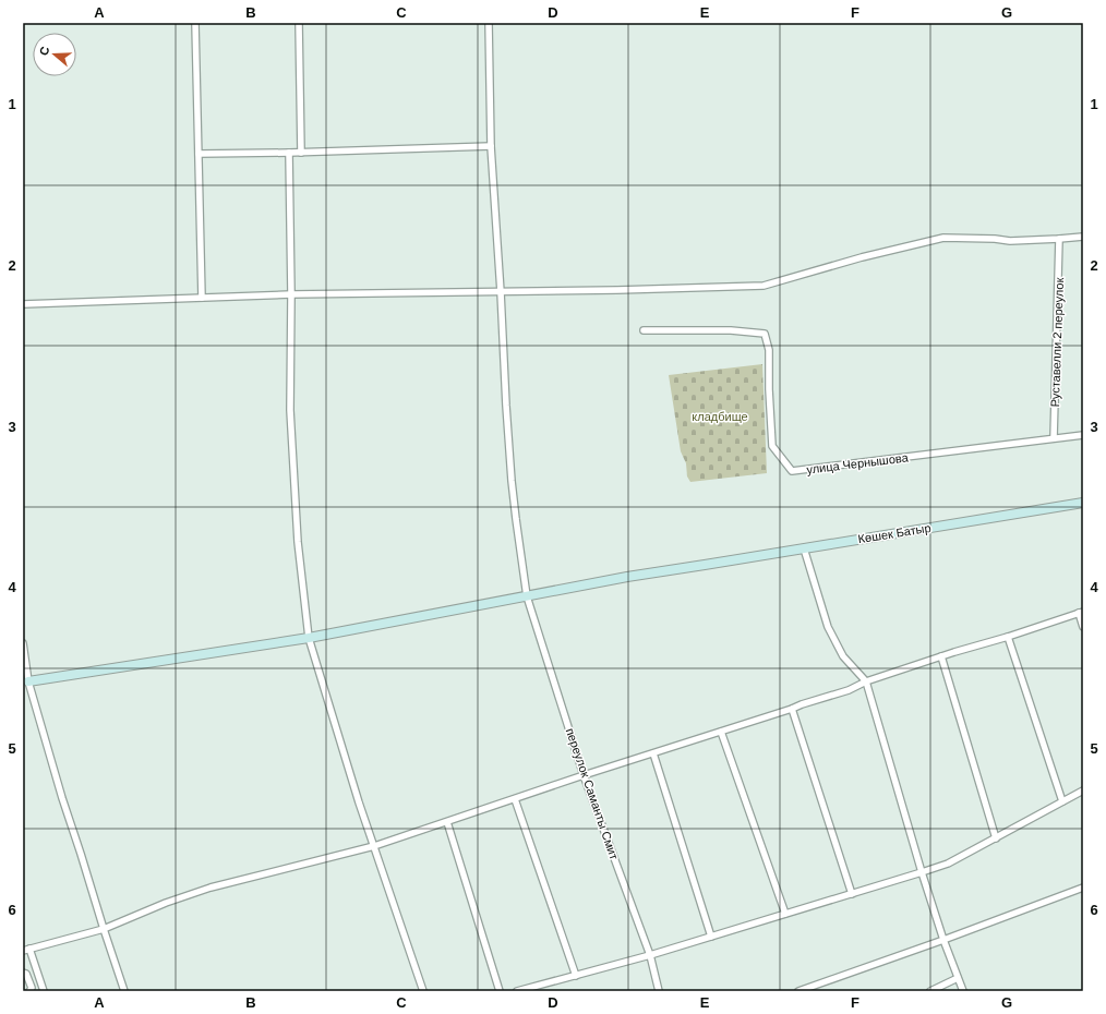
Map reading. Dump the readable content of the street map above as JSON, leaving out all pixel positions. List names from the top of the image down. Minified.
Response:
{"streets":{"street":["Руставелли 2 переулок","улица Чернышова","Көшек Батыр","переулок Саманты Смит"]},"crossings":[["Руставелли 2 переулок","улица Чернышова"],["Көшек Батыр","переулок Саманты Смит"]],"parks":["кладбище"],"north":"left","grid":{"columns":["A","B","C","D","E","F","G"],"rows":["1","2","3","4","5","6"]}}
